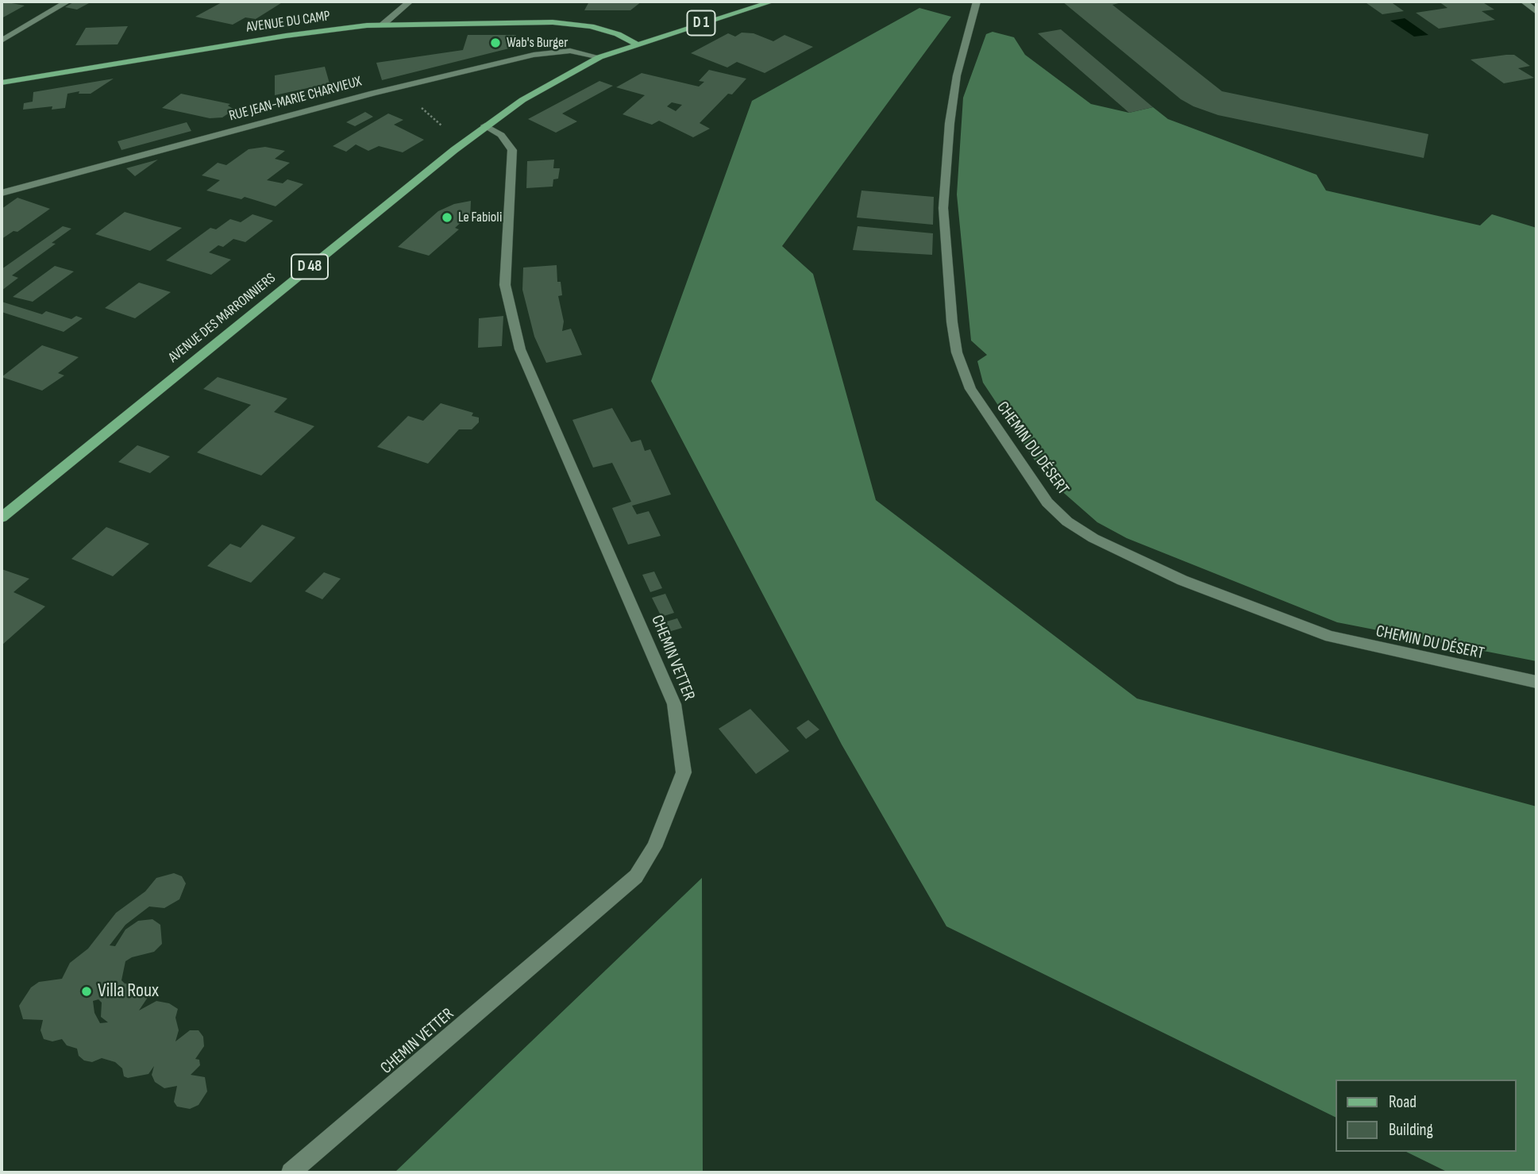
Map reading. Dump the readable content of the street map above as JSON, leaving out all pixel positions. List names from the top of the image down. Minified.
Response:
{"streets":{"main road":["AVENUE DU CAMP","D 1","D 48","AVENUE DES MARRONNIERS"],"street":["RUE JEAN-MARIE CHARVIEUX","CHEMIN DU DÉSERT","CHEMIN VETTER"]},"crossings":[["AVENUE DU CAMP","D 1"],["AVENUE DU CAMP","AVENUE DES MARRONNIERS"],["D 1","AVENUE DES MARRONNIERS"],["RUE JEAN-MARIE CHARVIEUX","AVENUE DES MARRONNIERS"],["AVENUE DES MARRONNIERS","CHEMIN VETTER"]],"places":["Wab's Burger","Le Fabioli","Villa Roux"],"legend":["Road","Building"]}
